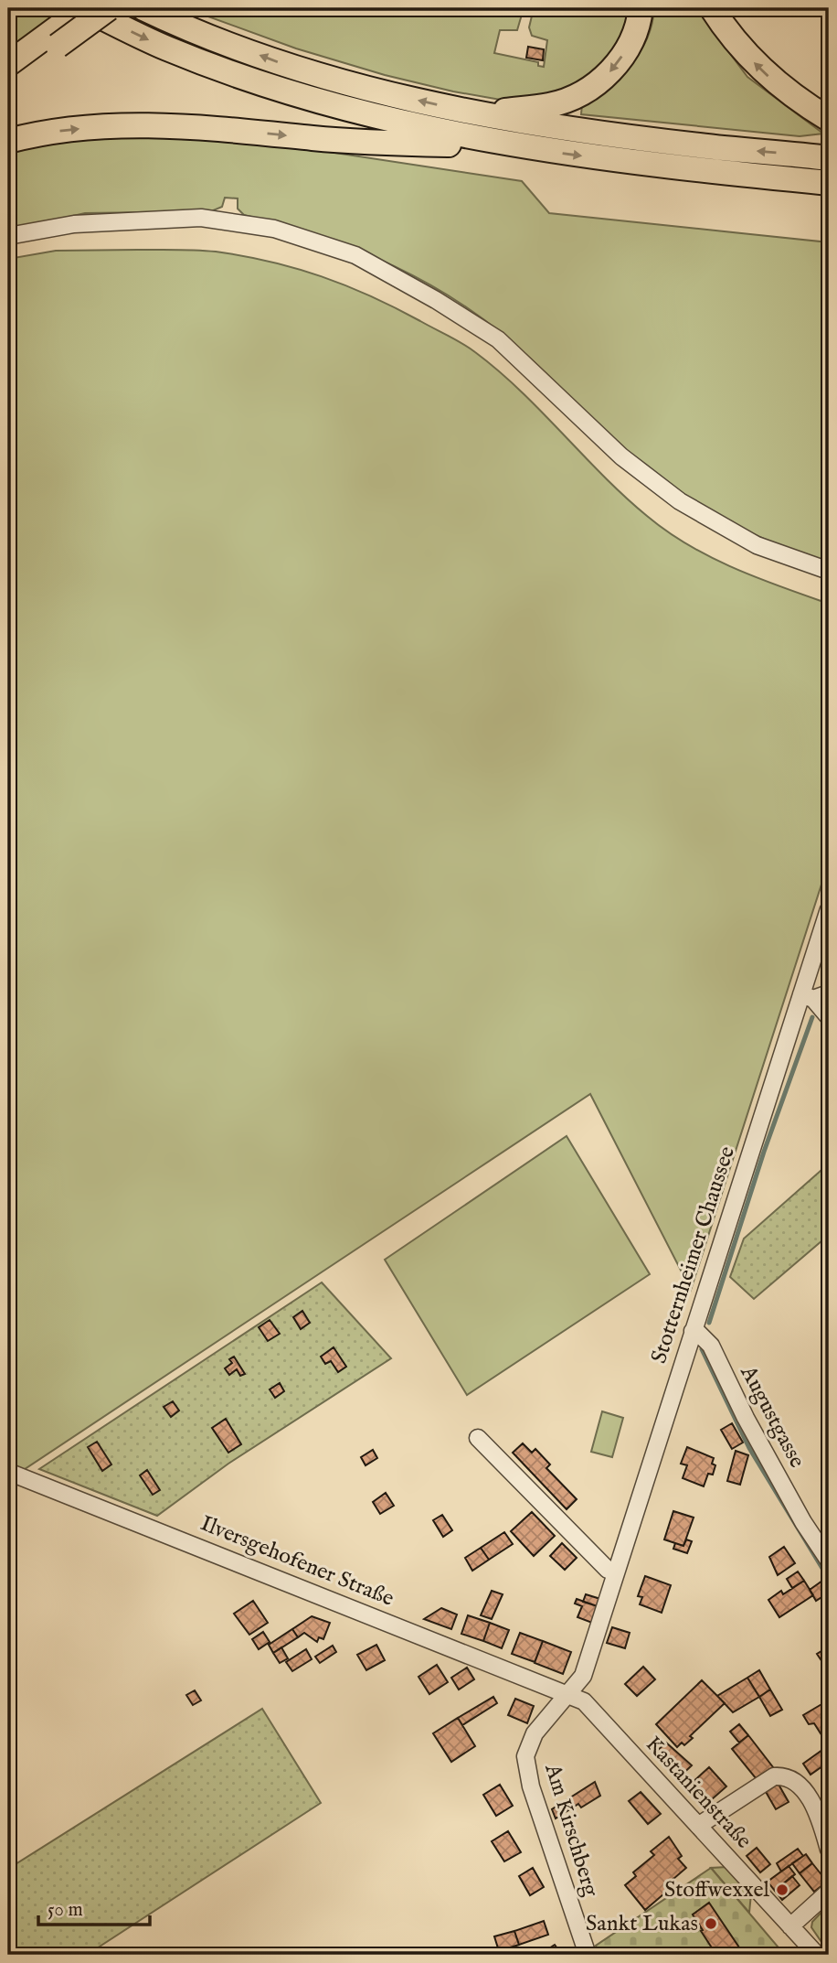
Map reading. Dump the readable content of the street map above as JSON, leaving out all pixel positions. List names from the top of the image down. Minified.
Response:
{"streets":{"street":["Stotternheimer Chaussee","Augustgasse","Ilversgehofener Straße","Kastanienstraße","Am Kirschberg"]},"crossings":[["Stotternheimer Chaussee","Augustgasse"],["Stotternheimer Chaussee","Ilversgehofener Straße"],["Stotternheimer Chaussee","Kastanienstraße"],["Stotternheimer Chaussee","Am Kirschberg"],["Ilversgehofener Straße","Kastanienstraße"],["Ilversgehofener Straße","Am Kirschberg"],["Kastanienstraße","Am Kirschberg"]],"places":["Stoffwexxel","Sankt Lukas"],"scale_bar":"50 m"}
